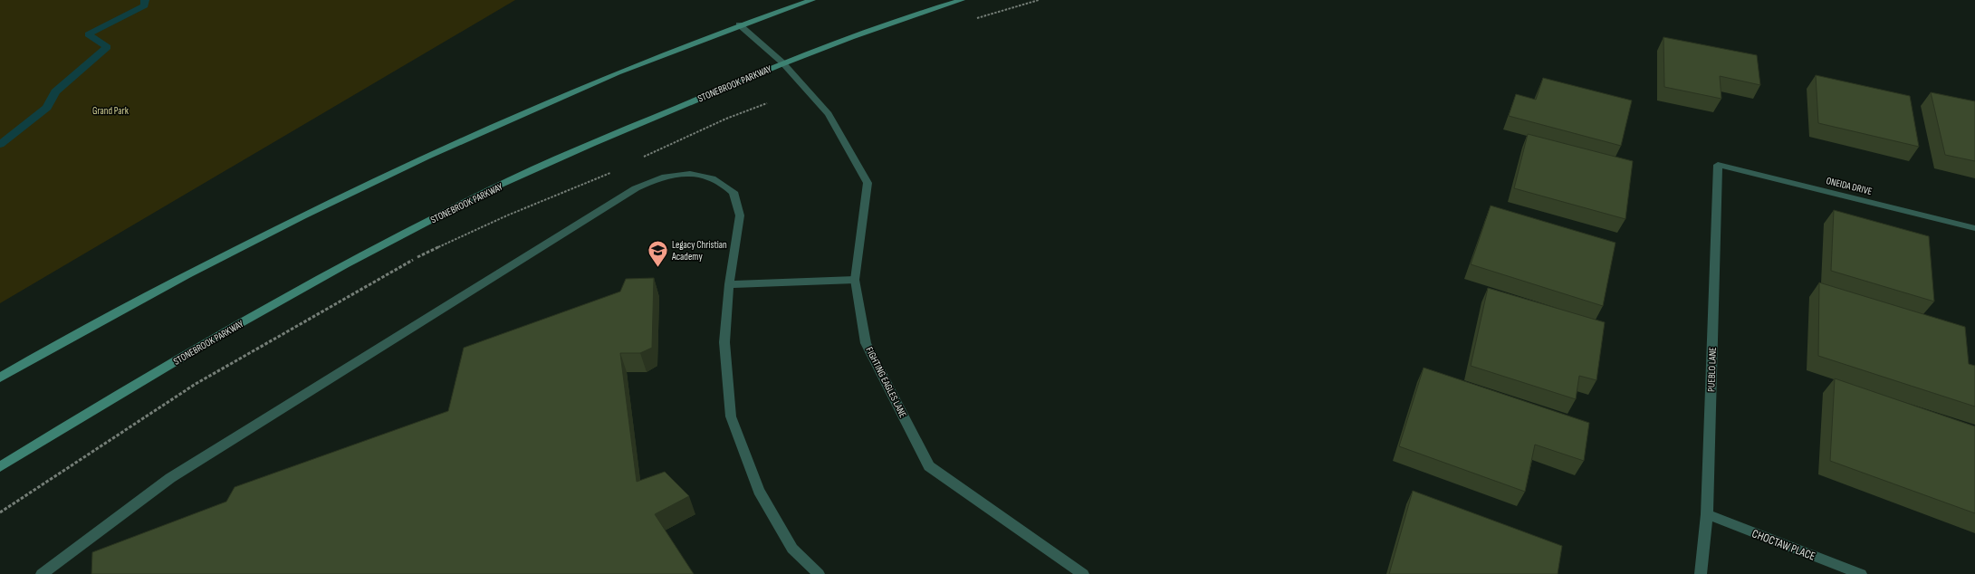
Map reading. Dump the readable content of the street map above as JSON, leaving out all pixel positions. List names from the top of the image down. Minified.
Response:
{"streets":{"main road":["STONEBROOK PARKWAY"],"street":["ONEIDA DRIVE","PUEBLO LANE","FIGHTING EAGLES LANE","CHOCTAW PLACE"]},"crossings":[["STONEBROOK PARKWAY","FIGHTING EAGLES LANE"],["ONEIDA DRIVE","PUEBLO LANE"],["PUEBLO LANE","CHOCTAW PLACE"]],"parks":["Grand Park"],"places":{"school or university":["Legacy Christian Academy"]}}
